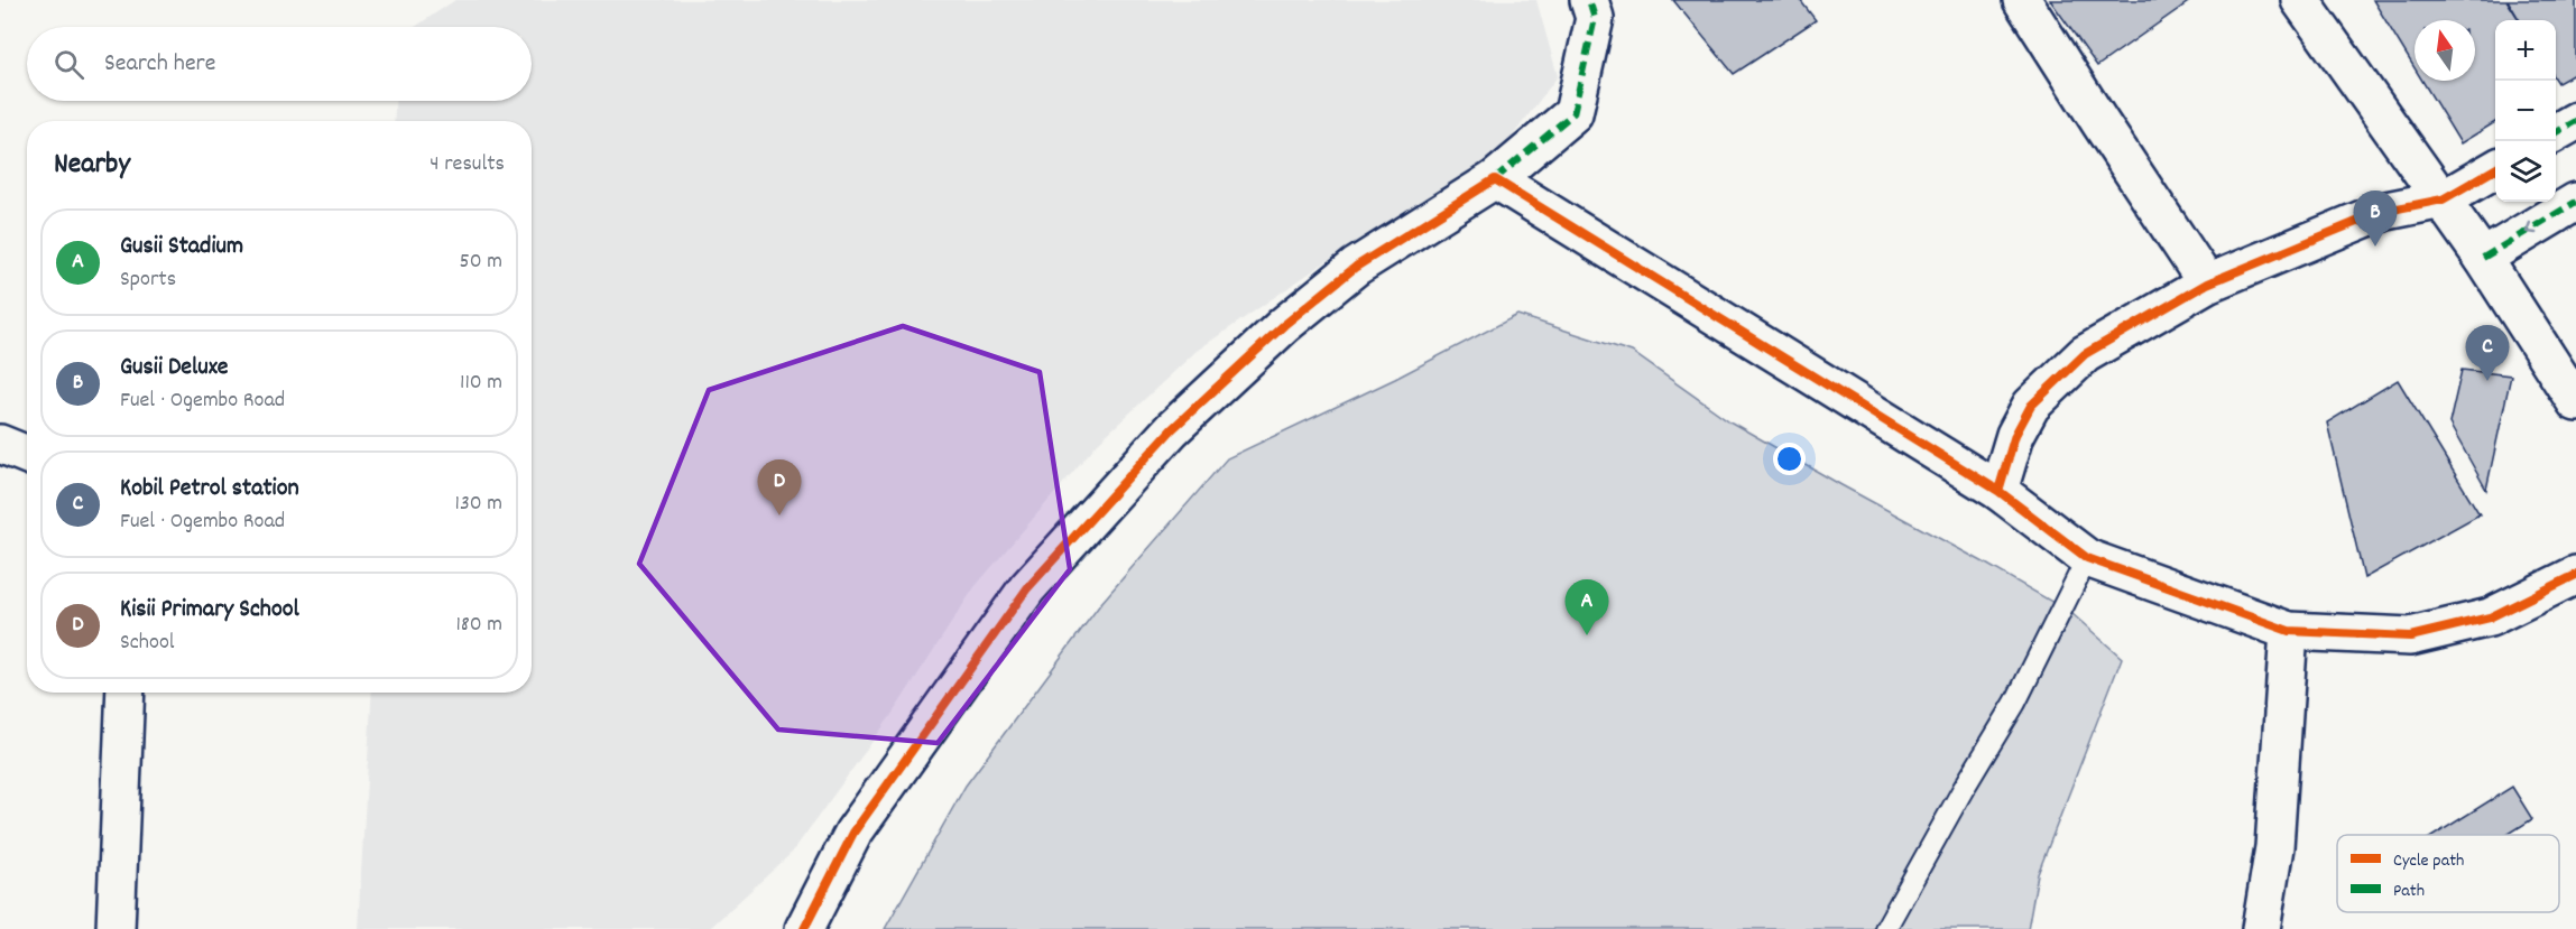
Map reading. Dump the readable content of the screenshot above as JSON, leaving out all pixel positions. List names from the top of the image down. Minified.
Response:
{"legend":["Cycle path","Path"],"north":"top","page":{"map_buttons":["+","−"],"search":"Search here","heading":["Nearby","4 results"],"pins":["B","C","D","A"],"list":[{"mark":"A","name":"Gusii Stadium","note":"Sports","value":"50 m"},{"mark":"B","name":"Gusii Deluxe","note":"Fuel · Ogembo Road","value":"110 m"},{"mark":"C","name":"Kobil Petrol station","note":"Fuel · Ogembo Road","value":"130 m"},{"mark":"D","name":"Kisii Primary School","note":"School","value":"180 m"}]}}
